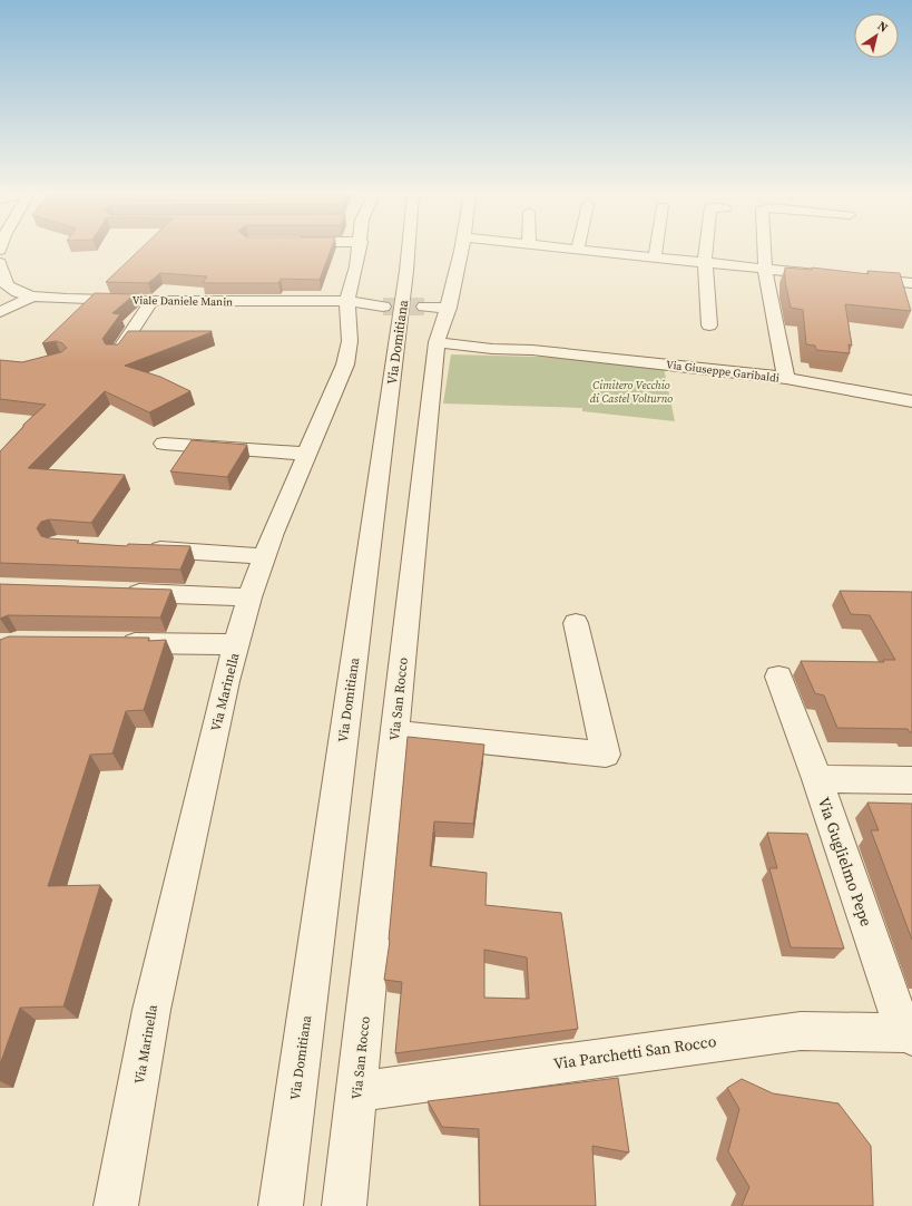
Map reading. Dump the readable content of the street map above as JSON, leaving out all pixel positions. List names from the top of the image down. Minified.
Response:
{"streets":{"street":["Viale Daniele Manin","Via Domitiana","Via Giuseppe Garibaldi","Via Marinella","Via San Rocco","Via Guglielmo Pepe","Via Parchetti San Rocco"]},"crossings":[["Viale Daniele Manin","Via Marinella"],["Via Giuseppe Garibaldi","Via San Rocco"],["Via San Rocco","Via Parchetti San Rocco"],["Via Guglielmo Pepe","Via Parchetti San Rocco"]],"parks":["Cimitero Vecchio di Castel Volturno"],"north":"top right"}
